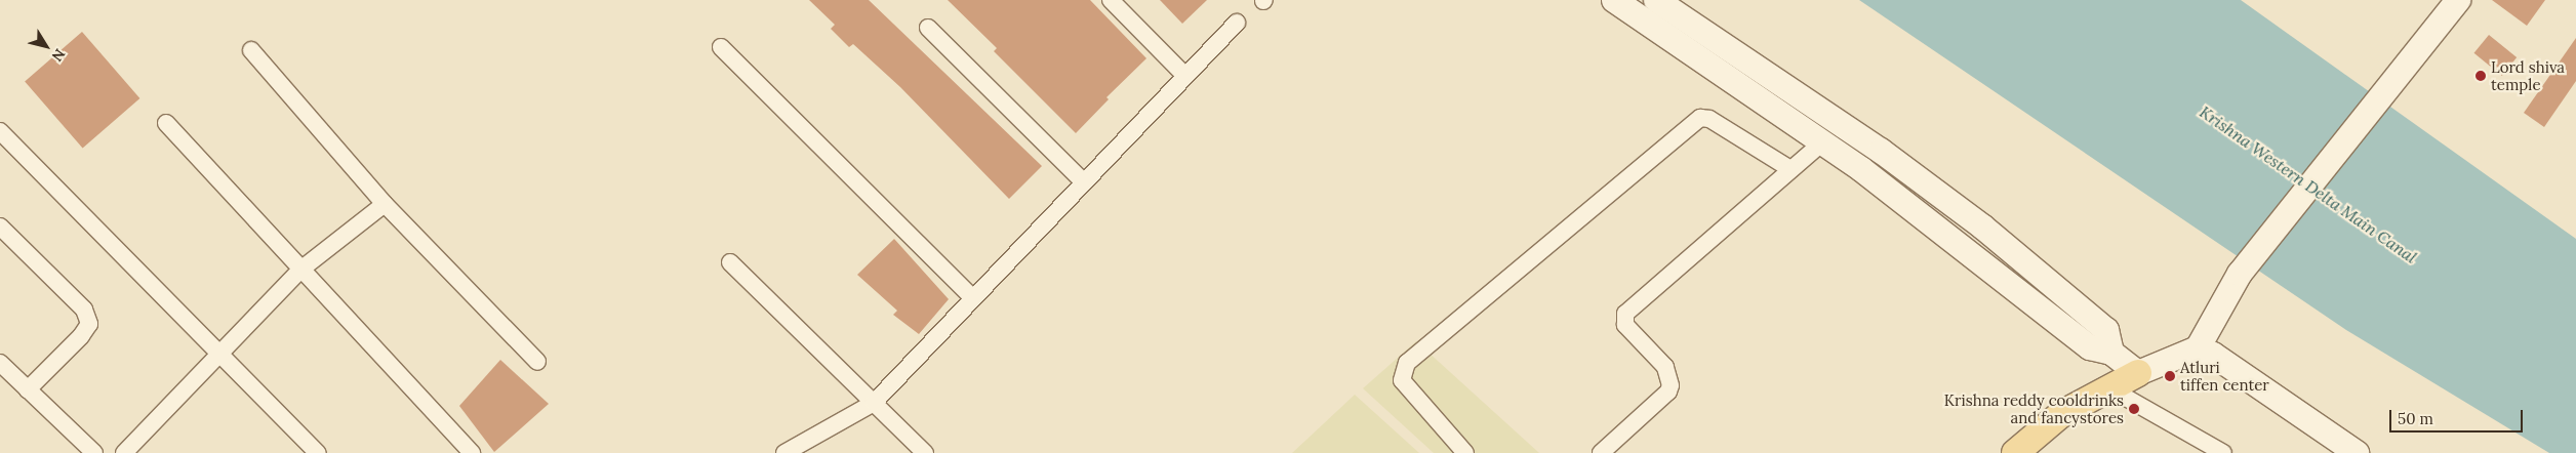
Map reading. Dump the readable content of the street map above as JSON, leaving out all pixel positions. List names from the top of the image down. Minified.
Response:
{"water":["Krishna Western Delta Main Canal"],"places":["Lord shiva temple","Atluri tiffen center","Krishna reddy cooldrinks and fancystores"],"scale_bar":"50 m","north":"bottom right"}
